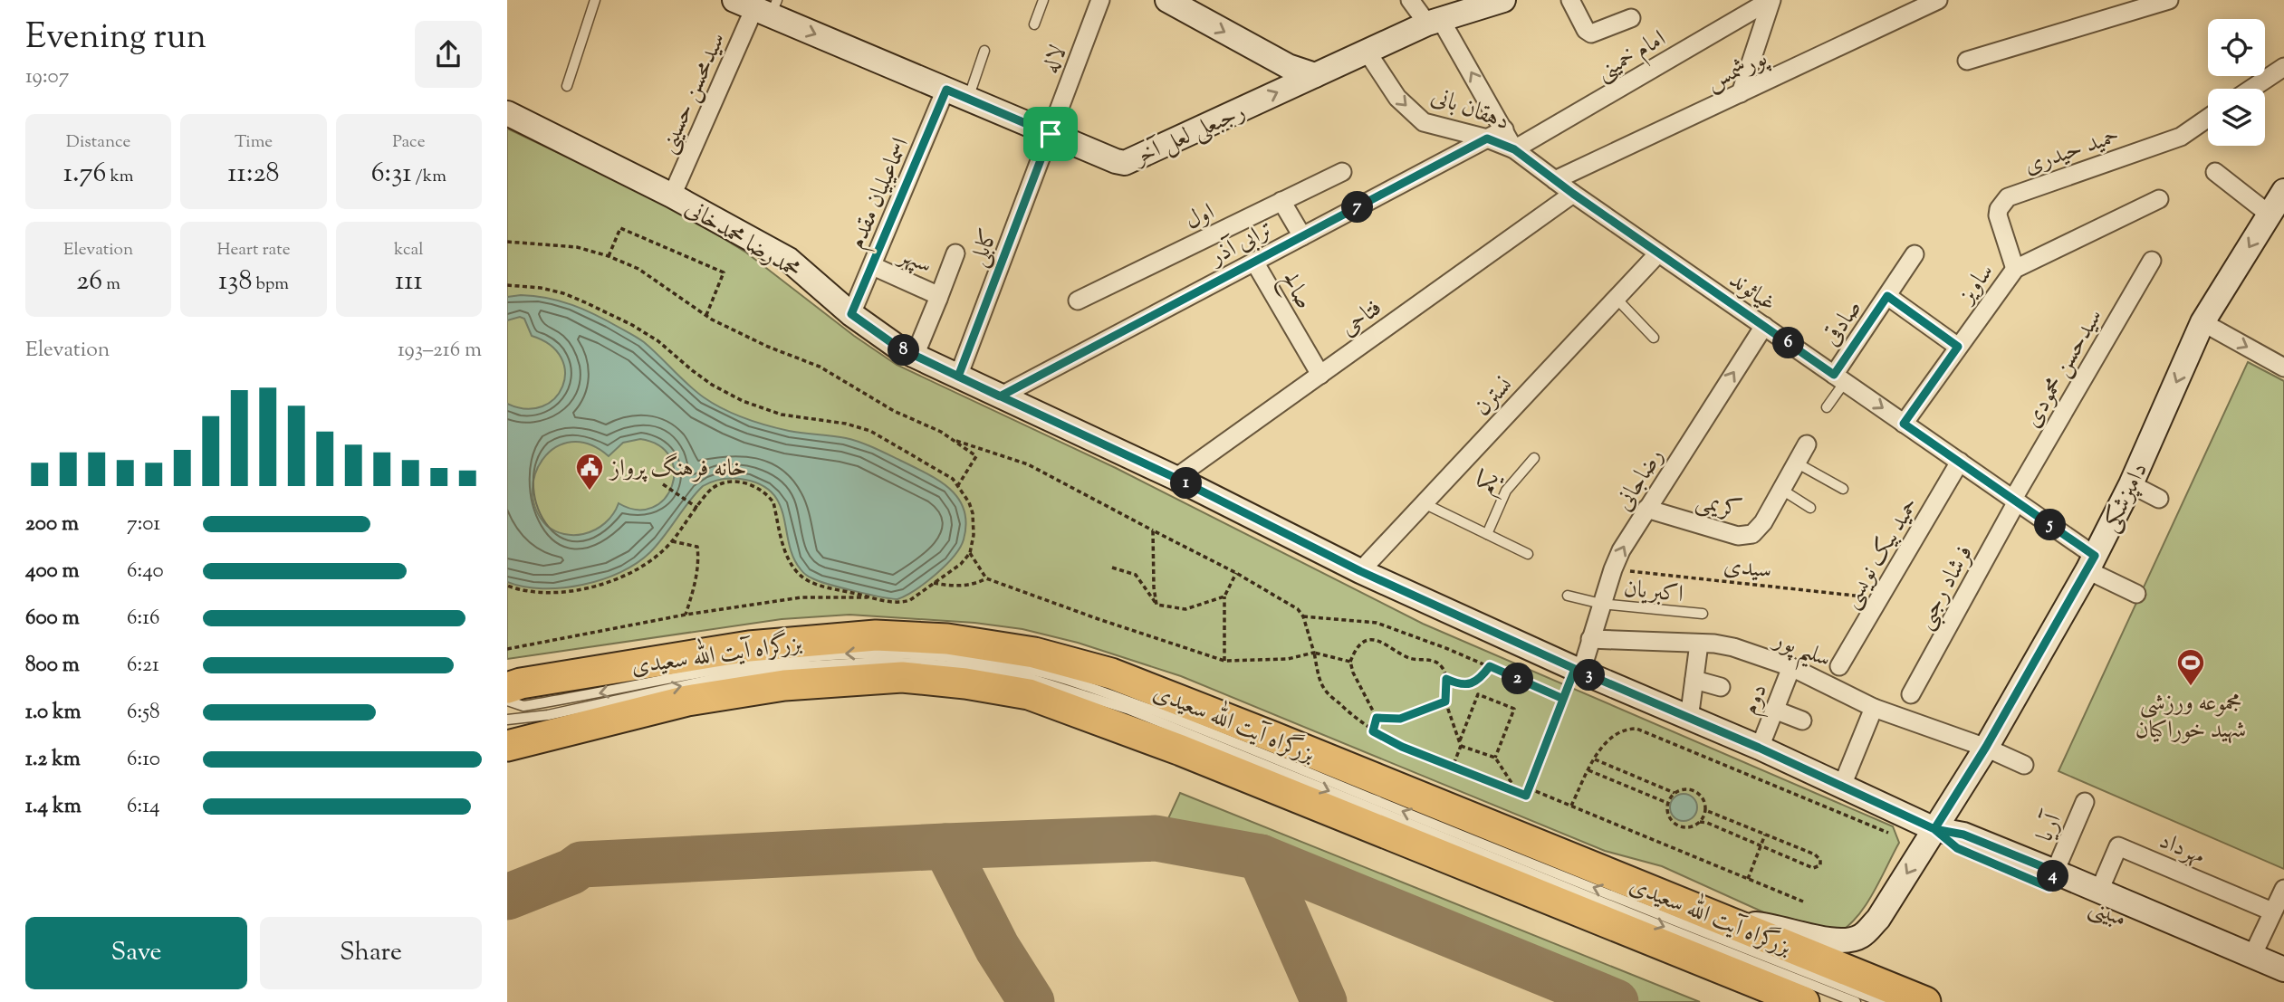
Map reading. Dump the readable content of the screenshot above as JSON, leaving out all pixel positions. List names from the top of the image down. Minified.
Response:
{"streets":{"highway":["بزرگراه آیت الله سعیدی"],"street":["امام خمینی","لاله","پورشمس","سیدمحسن حسینی","دهقان بانی","رجبعلی لعل آخر","حمید حیدری","اسماعیلیان مقدم","اول","محمدرضا محمدخانی","ترابی آذر","کابلی","سپهر","ساویز","صالح","غیاثوند","فتاحی","صادقی","سیدحسن محمودی","نسترن","رضاجانی","دامپزشکی","کریمی","حمید بیک نویسی","فرشاد رجبی","سلیم پور","دوم","آریا","مهرداد","مبینی"],"lane":["یکم","اکبریان"],"path":["سیدی"]},"crossings":[["امام خمینی","دهقان بانی"],["لاله","رجبعلی لعل آخر"],["لاله","کابلی"],["پورشمس","دهقان بانی"],["سیدمحسن حسینی","رجبعلی لعل آخر"],["سیدمحسن حسینی","محمدرضا محمدخانی"],["دهقان بانی","رجبعلی لعل آخر"],["دهقان بانی","ترابی آذر"],["دهقان بانی","غیاثوند"],["دهقان بانی","فتاحی"],["رجبعلی لعل آخر","اسماعیلیان مقدم"],["رجبعلی لعل آخر","کابلی"],["حمید حیدری","ساویز"],["اسماعیلیان مقدم","محمدرضا محمدخانی"],["اسماعیلیان مقدم","سپهر"],["محمدرضا محمدخانی","ترابی آذر"],["محمدرضا محمدخانی","کابلی"],["محمدرضا محمدخانی","سپهر"],["محمدرضا محمدخانی","فتاحی"],["محمدرضا محمدخانی","نسترن"],["محمدرضا محمدخانی","رضاجانی"],["محمدرضا محمدخانی","دامپزشکی"],["محمدرضا محمدخانی","دوم"],["محمدرضا محمدخانی","مبینی"],["ترابی آذر","صالح"],["ساویز","غیاثوند"],["ساویز","صادقی"],["صالح","فتاحی"],["غیاثوند","فتاحی"],["غیاثوند","صادقی"],["غیاثوند","سیدحسن محمودی"],["غیاثوند","نسترن"],["غیاثوند","رضاجانی"],["غیاثوند","دامپزشکی"],["غیاثوند","حمید بیک نویسی"],["غیاثوند","فرشاد رجبی"],["سیدحسن محمودی","فرشاد رجبی"],["رضاجانی","کریمی"],["رضاجانی","سیدی"],["رضاجانی","اکبریان"],["رضاجانی","سلیم پور"],["دامپزشکی","سلیم پور"],["دامپزشکی","بزرگراه آیت الله سعیدی"],["دامپزشکی","مبینی"],["حمید بیک نویسی","سیدی"],["سلیم پور","دوم"],["آریا","مبینی"],["مهرداد","مبینی"]],"one_way":["رضاجانی","دامپزشکی"],"places":{"public building":["خانه فرهنگ پرواز"],"sports":["مجموعه ورزشی شهید خوراکیان"]},"page":{"heading":["Evening run","19:07"],"stats":[["Distance","1.76 km"],["Time","11:28"],["Pace","6:31 /km"],["Elevation","26 m"],["Heart rate","138 bpm"],["kcal","111"]],"pins":["7","6","8","1","5","3","2","4"],"chart":["Elevation","193–216 m"],"list":[{"name":"200 m","note":"7:01"},{"name":"400 m","note":"6:40"},{"name":"600 m","note":"6:16"},{"name":"800 m","note":"6:21"},{"name":"1.0 km","note":"6:58"},{"name":"1.2 km","note":"6:10"},{"name":"1.4 km","note":"6:14"}],"buttons":["Save","Share"]}}
